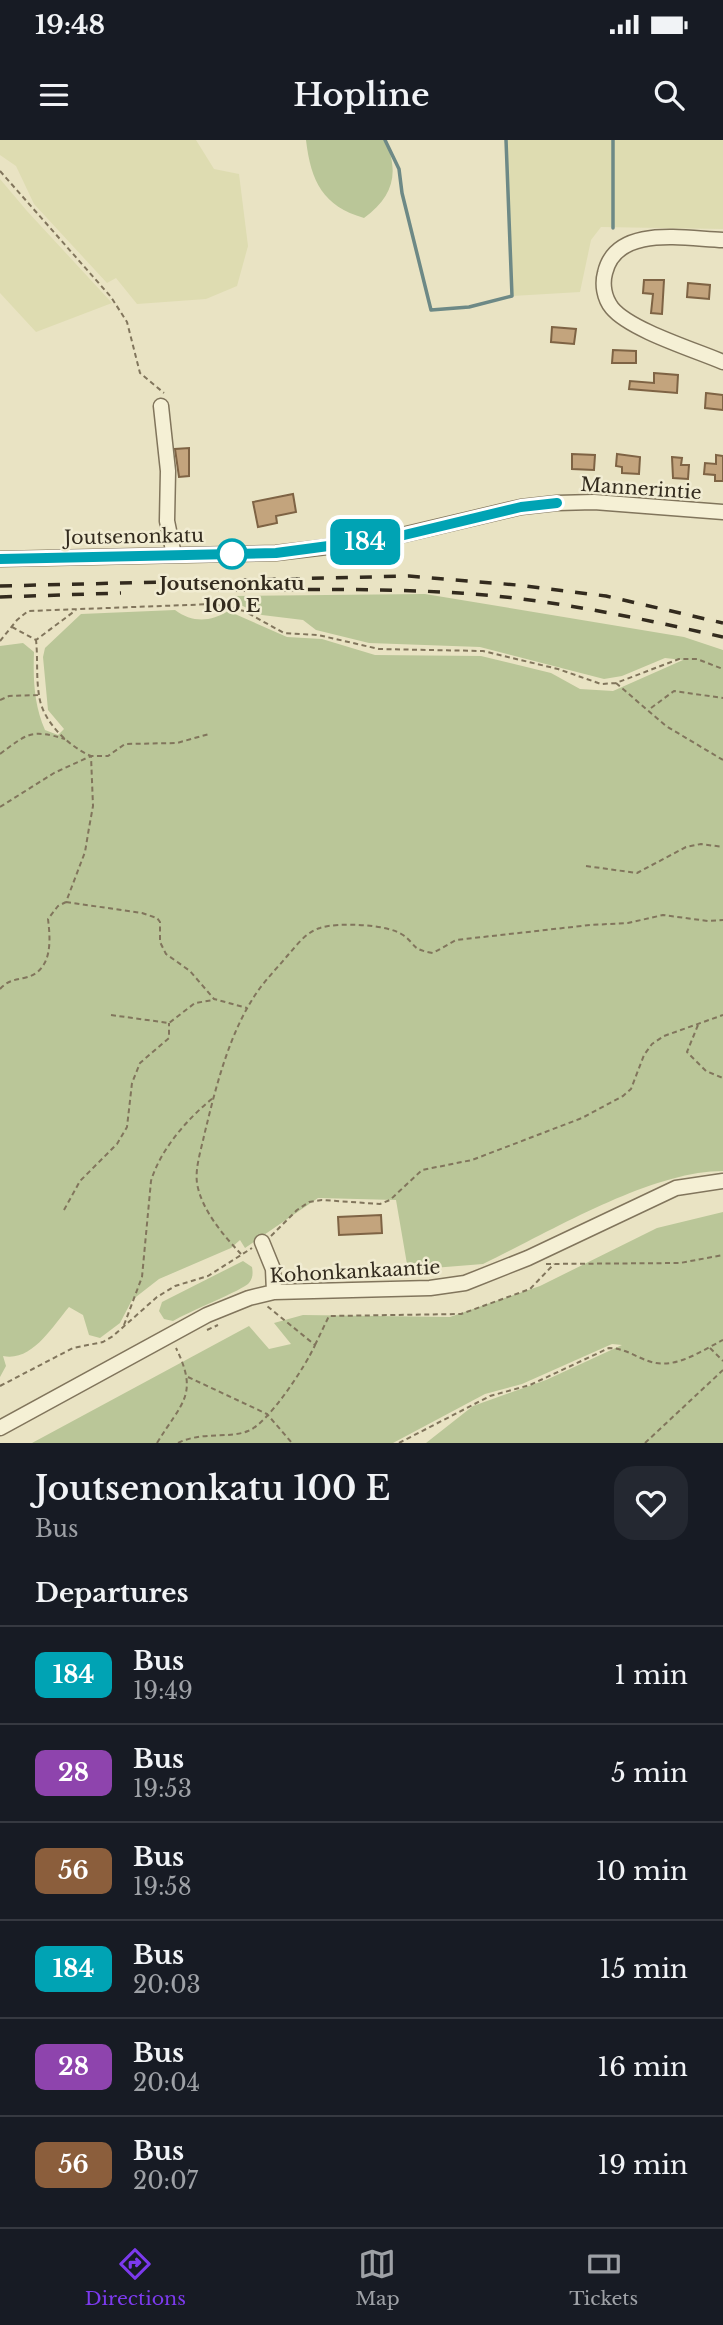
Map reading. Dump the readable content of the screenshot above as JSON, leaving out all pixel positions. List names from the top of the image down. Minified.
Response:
{"streets":{"street":["Mannerintie","Joutsenonkatu","Kohonkankaantie"]},"crossings":[["Mannerintie","Joutsenonkatu"]],"places":["Joutsenonkatu 100 E"],"lines":["bus line 184"],"page":{"status":"19:48","header":"Hopline","on_map":"184","heading":[["Joutsenonkatu 100 E","Bus"],"Departures"],"list":[{"mark":"184","name":"Bus","note":"19:49","value":"1 min"},{"mark":"28","name":"Bus","note":"19:53","value":"5 min"},{"mark":"56","name":"Bus","note":"19:58","value":"10 min"},{"mark":"184","name":"Bus","note":"20:03","value":"15 min"},{"mark":"28","name":"Bus","note":"20:04","value":"16 min"},{"mark":"56","name":"Bus","note":"20:07","value":"19 min"}],"tabs":["Directions","Map","Tickets"]}}
